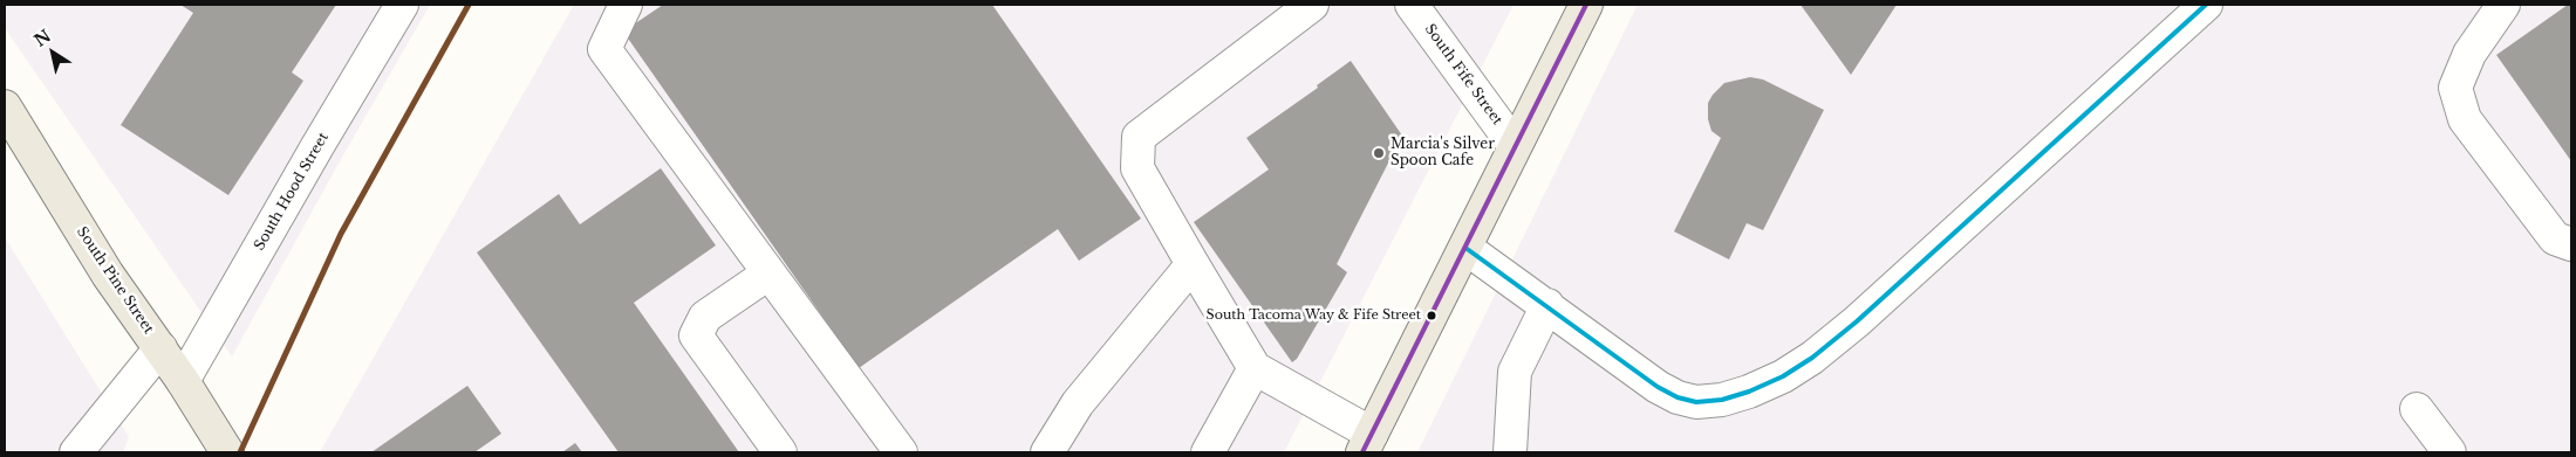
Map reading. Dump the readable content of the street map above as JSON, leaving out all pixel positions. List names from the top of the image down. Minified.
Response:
{"streets":{"main road":["South Pine Street"],"street":["South Fife Street","South Hood Street"]},"crossings":[["South Hood Street","South Pine Street"]],"places":["Marcia's Silver Spoon Cafe","South Tacoma Way & Fife Street"],"north":"top left"}
